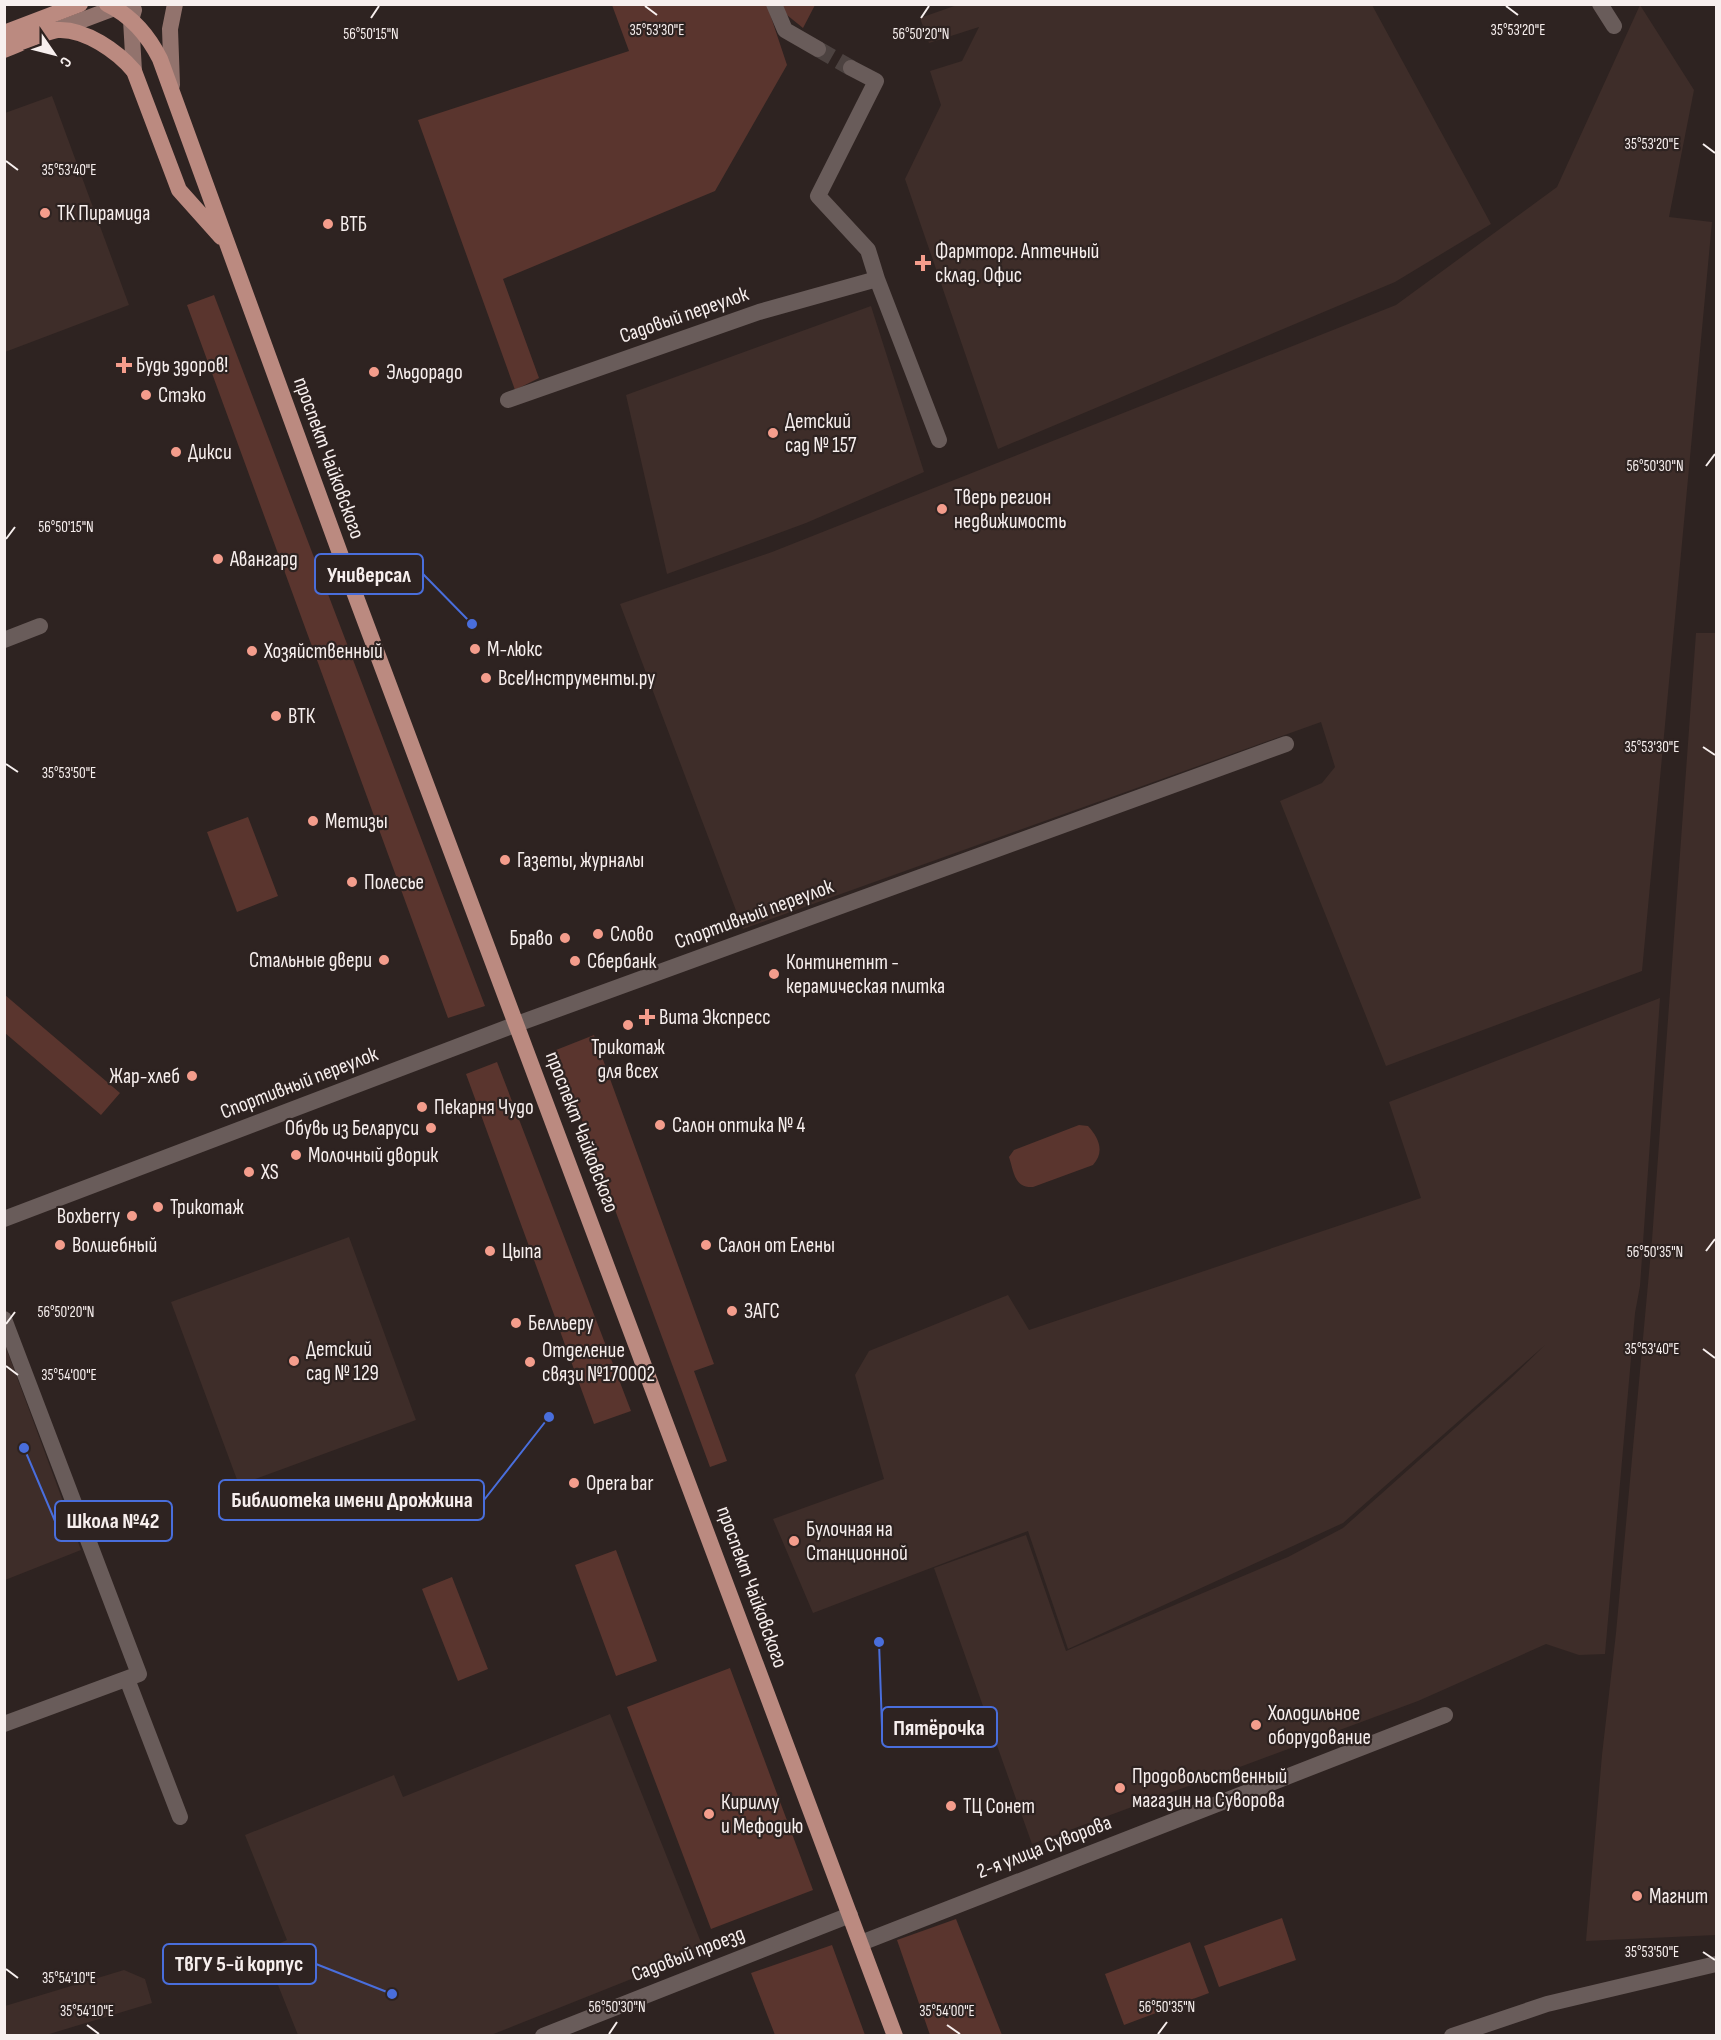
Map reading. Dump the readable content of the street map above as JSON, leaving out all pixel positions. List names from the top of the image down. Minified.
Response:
{"streets":{"main road":["проспект Чайковского"],"street":["Садовый переулок","Спортивный переулок","2-я улица Суворова","Садовый проезд"]},"crossings":[["проспект Чайковского","Спортивный переулок"],["проспект Чайковского","2-я улица Суворова"],["проспект Чайковского","Садовый проезд"]],"places":{"other":["ТК Пирамида","ВТБ","Эльдорадо","Стэко","Детский сад № 157","Дикси","Тверь регион недвижимость","Авангард","Универсал","М-люкс","Хозяйственный","ВсеИнструменты.ру","ВТК","Метизы","Газеты, журналы","Полесье","Слово","Браво","Стальные двери","Сбербанк","Континетнт - керамическая плитка","Трикотаж для всех","Жар-хлеб","Пекарня Чудо","Салон оптика № 4","Обувь из Беларуси","Молочный дворик","XS","Трикотаж","Boxberry","Волшебный","Салон от Елены","Цыпа","ЗАГС","Белльеру","Детский сад № 129","Отделение связи №170002","Библиотека имени Дрожжина","Школа №42","Opera bar","Булочная на Станционной","Пятёрочка","Холодильное оборудование","Продовольственный магазин на Суворова","ТЦ Сонет","Кириллу и Мефодию","Магнит","ТвГУ 5-й корпус"],"health":["Фармторг. Аптечный склад. Офис","Будь здоров!","Вита Экспресс"]},"north":"bottom right","coordinates":["35°53'30\"E","35°53'20\"E","56°50'15\"N","56°50'20\"N","35°53'40\"E","56°50'30\"N","35°53'50\"E","56°50'35\"N","35°54'00\"E","35°54'10\"E"]}
